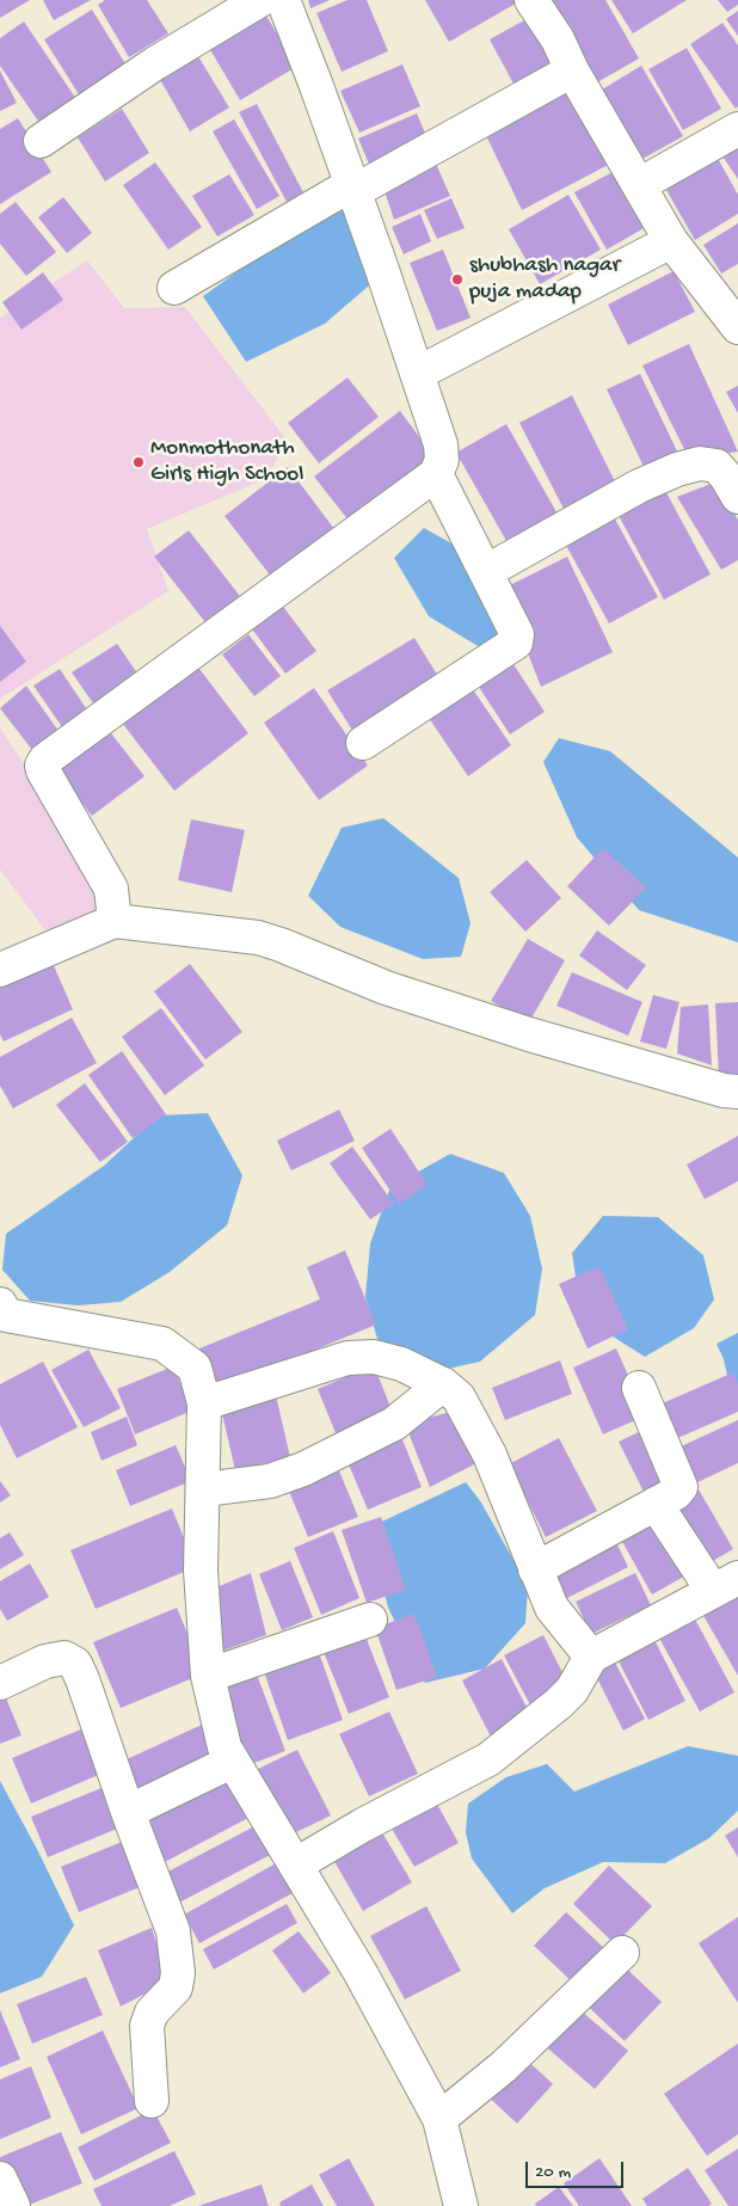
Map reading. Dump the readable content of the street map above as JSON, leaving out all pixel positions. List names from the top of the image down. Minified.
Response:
{"places":["shubhash nagar puja madap","Monmothonath Girls High School"],"scale_bar":"20 m"}
